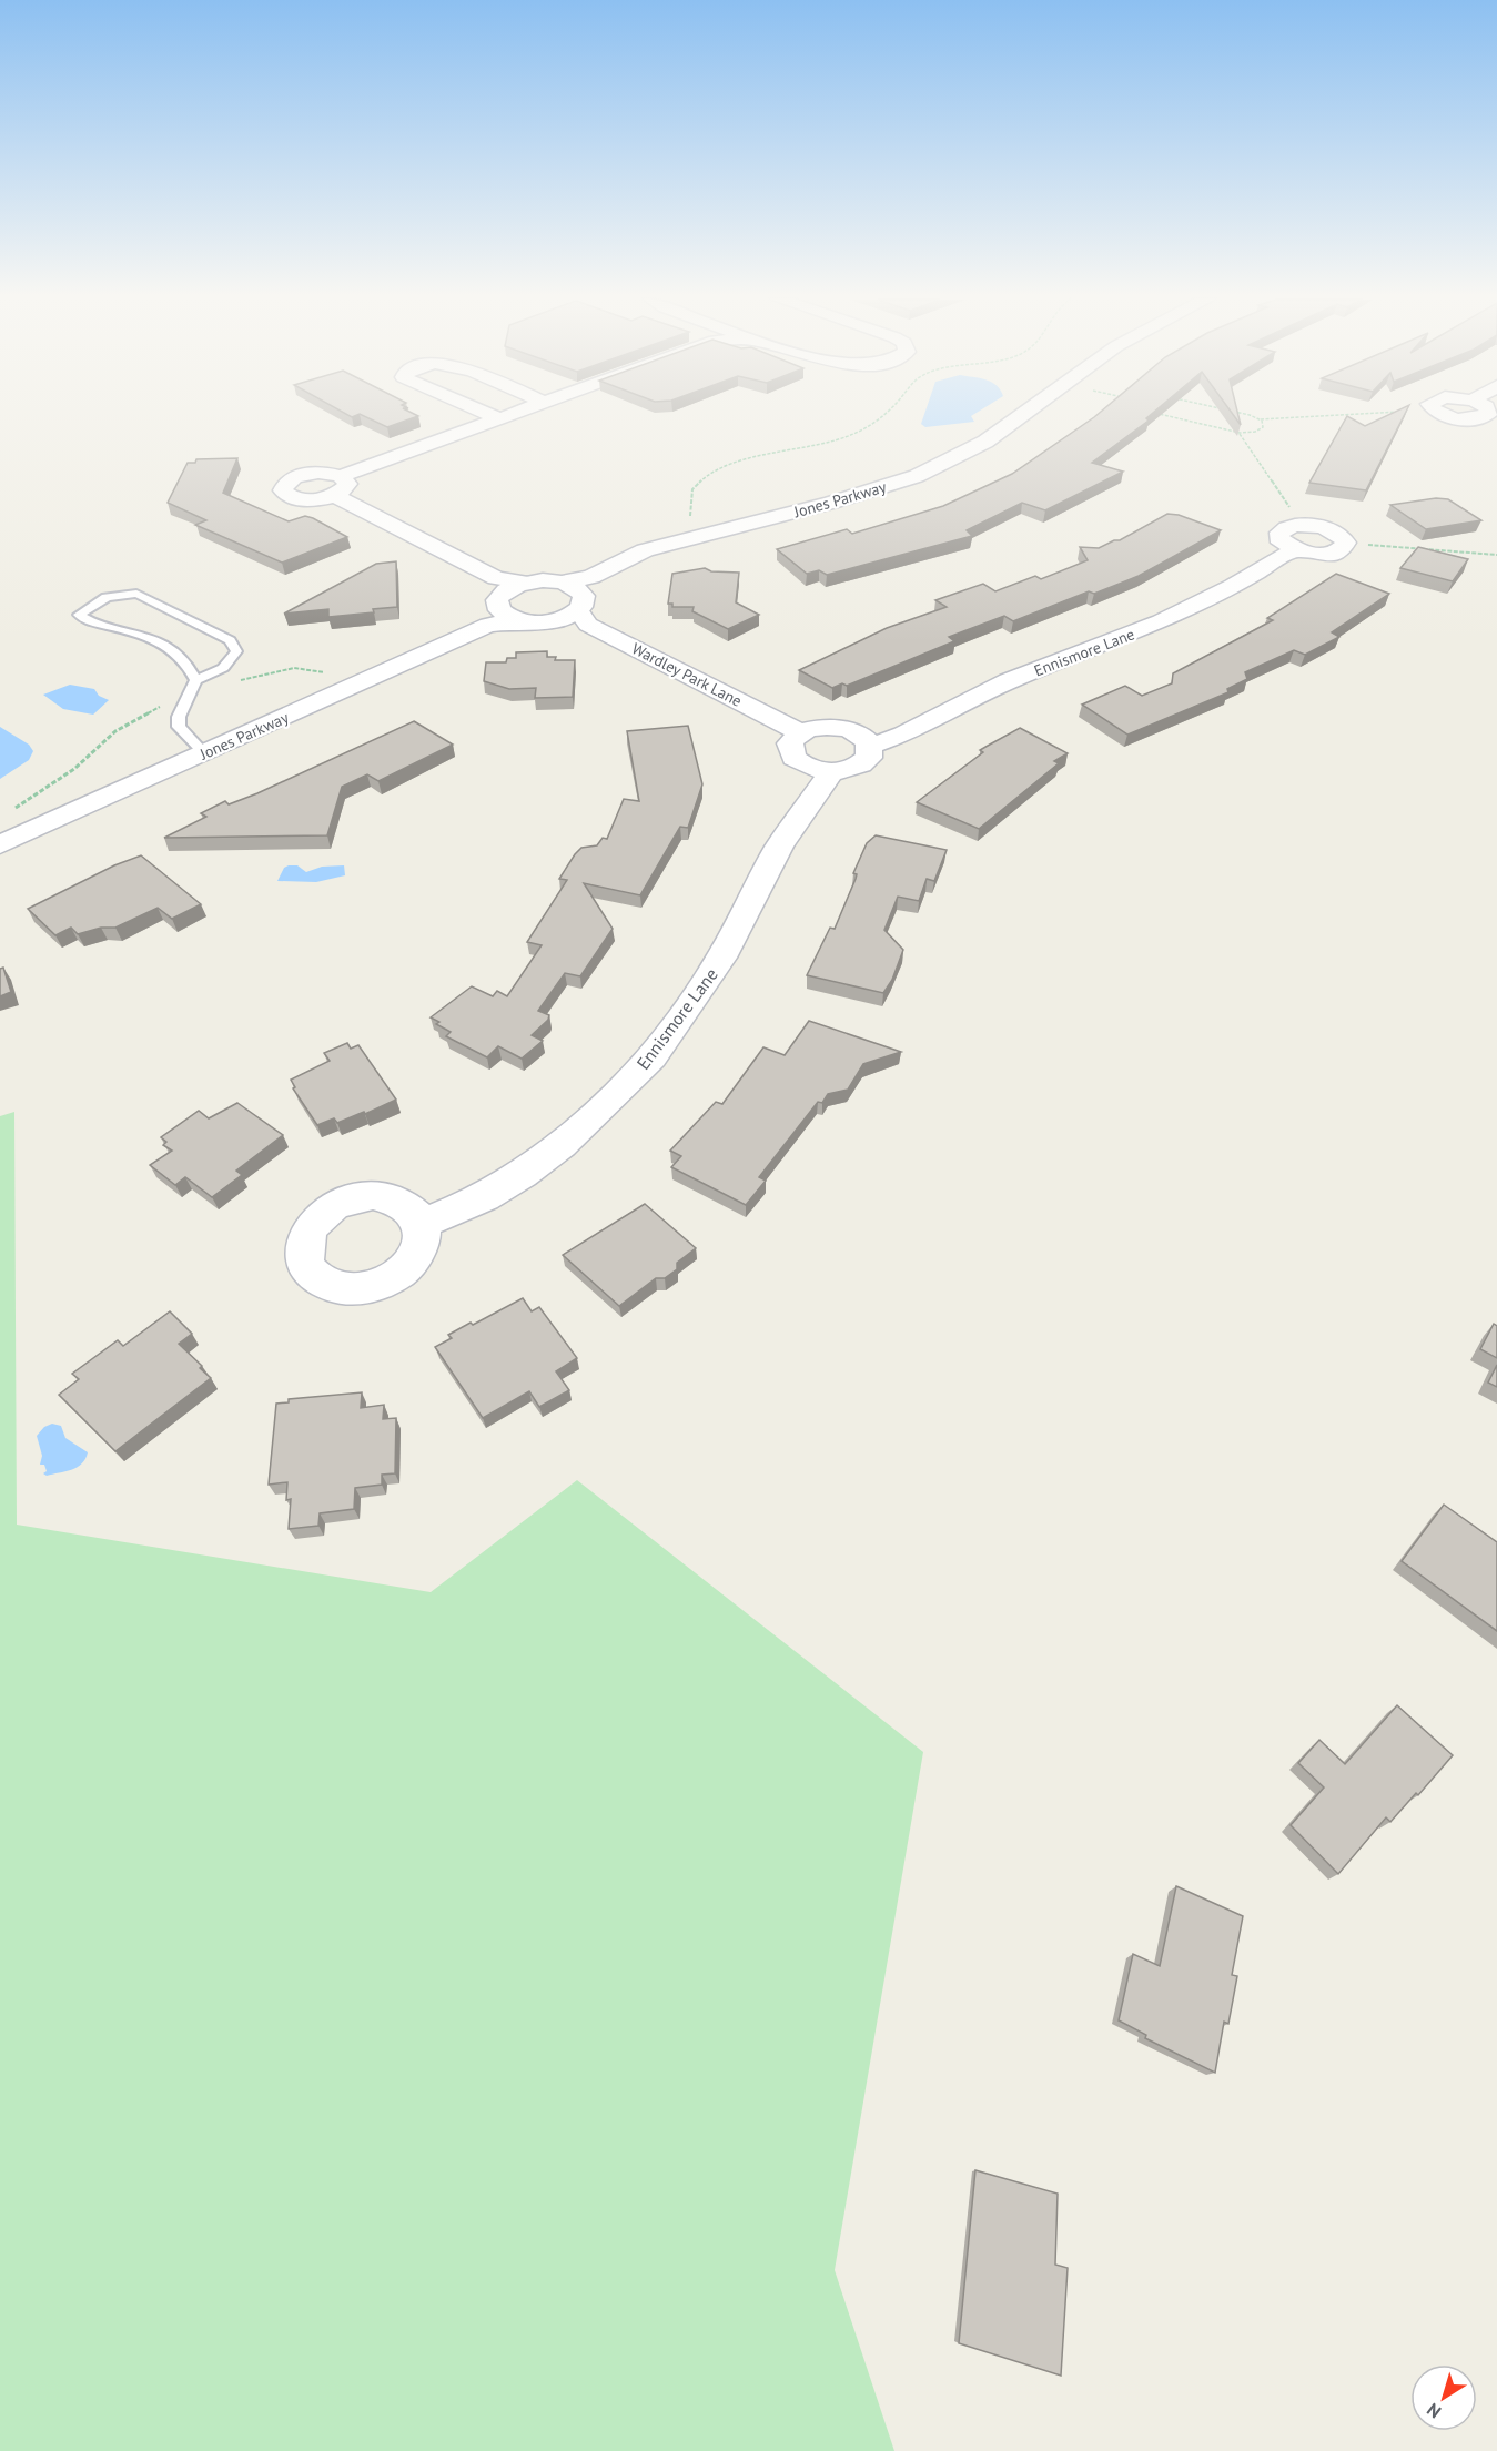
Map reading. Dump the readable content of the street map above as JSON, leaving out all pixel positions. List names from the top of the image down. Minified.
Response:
{"streets":{"street":["Jones Parkway","Ennismore Lane","Wardley Park Lane"]},"crossings":[["Jones Parkway","Wardley Park Lane"]],"north":"bottom left"}
